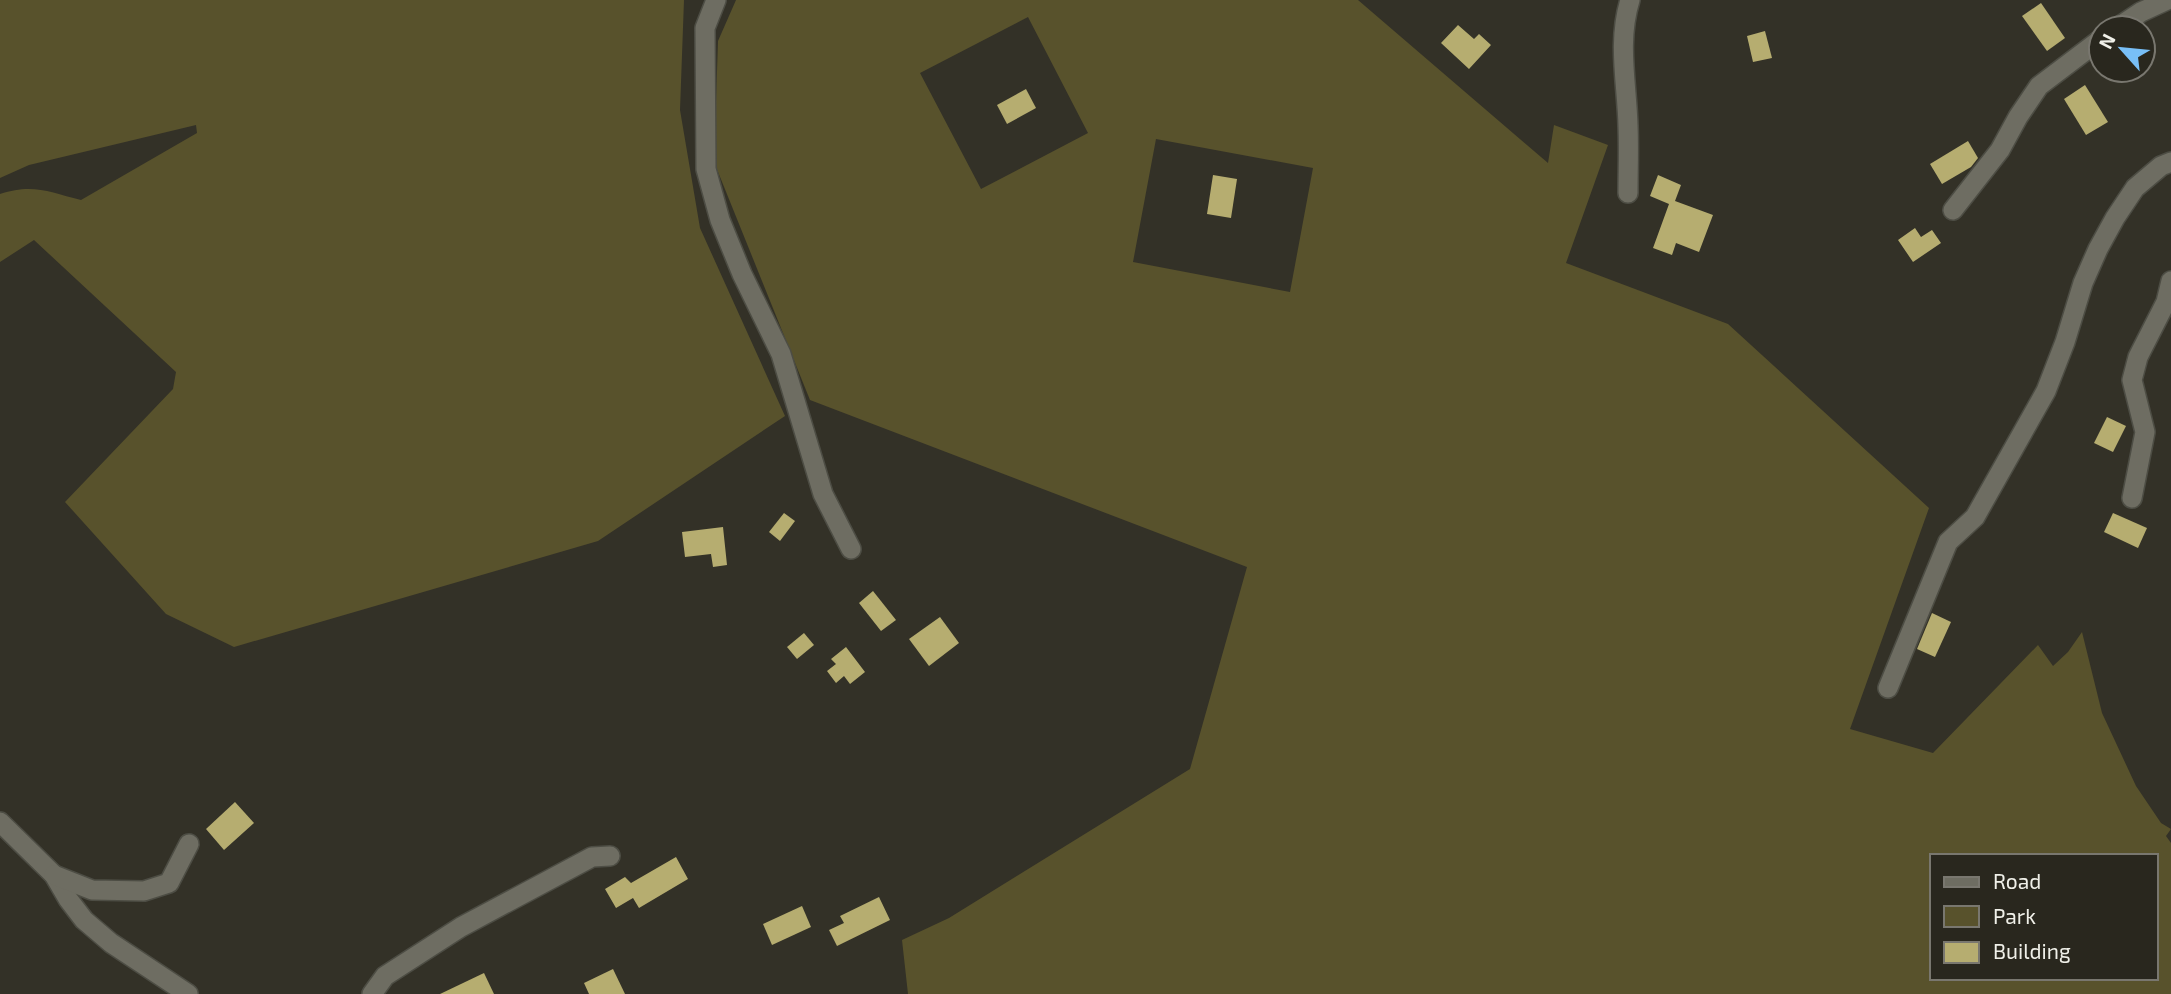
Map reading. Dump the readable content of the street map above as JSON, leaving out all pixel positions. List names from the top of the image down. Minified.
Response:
{"legend":["Road","Park","Building"],"north":"top left"}
